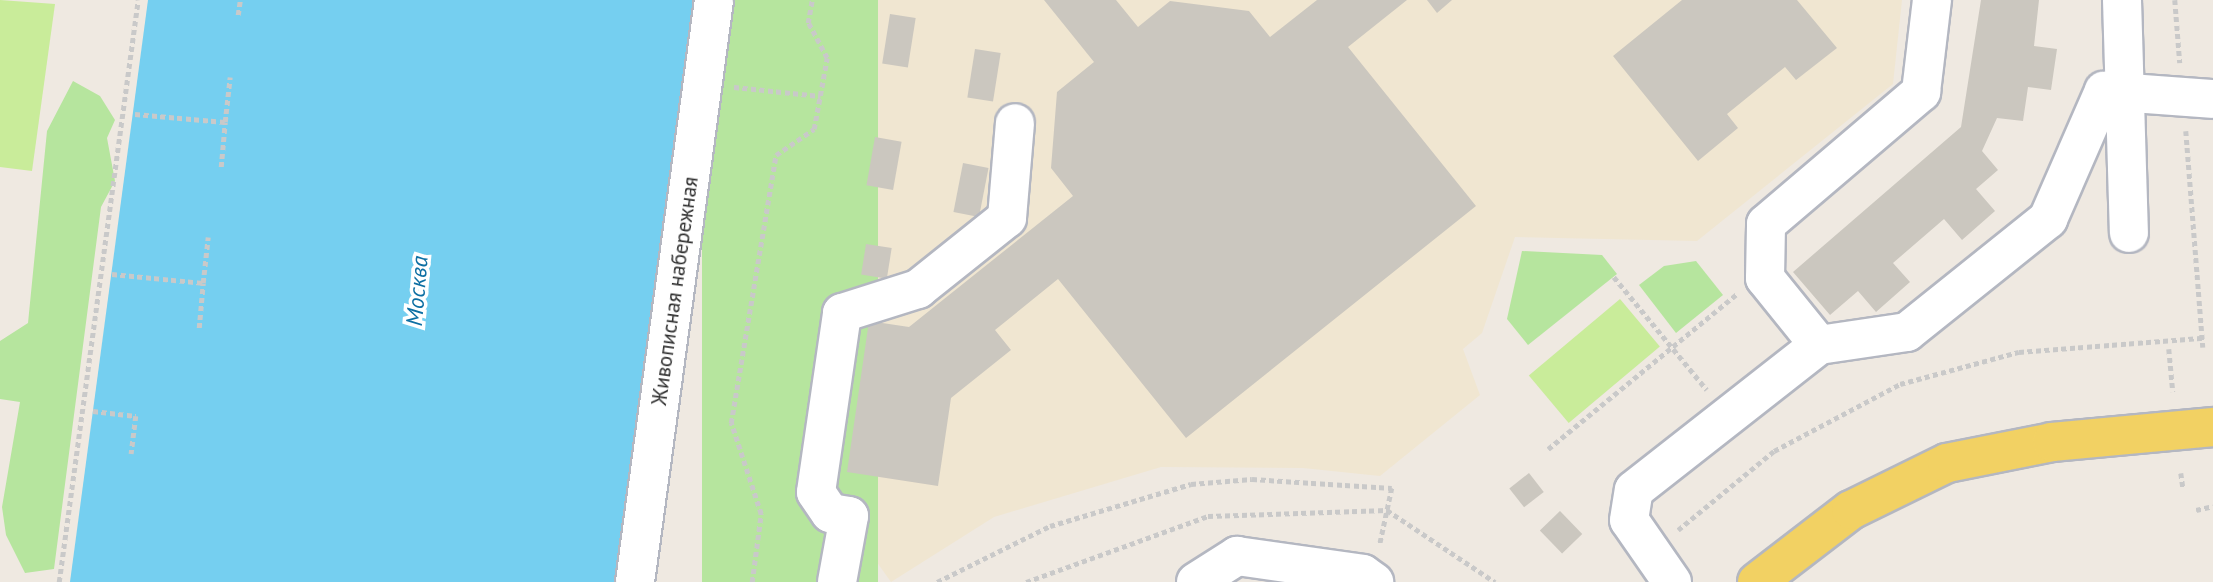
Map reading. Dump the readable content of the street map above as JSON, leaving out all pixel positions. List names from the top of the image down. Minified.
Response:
{"streets":{"street":["Живописная набережная"]},"water":["Москва"]}
